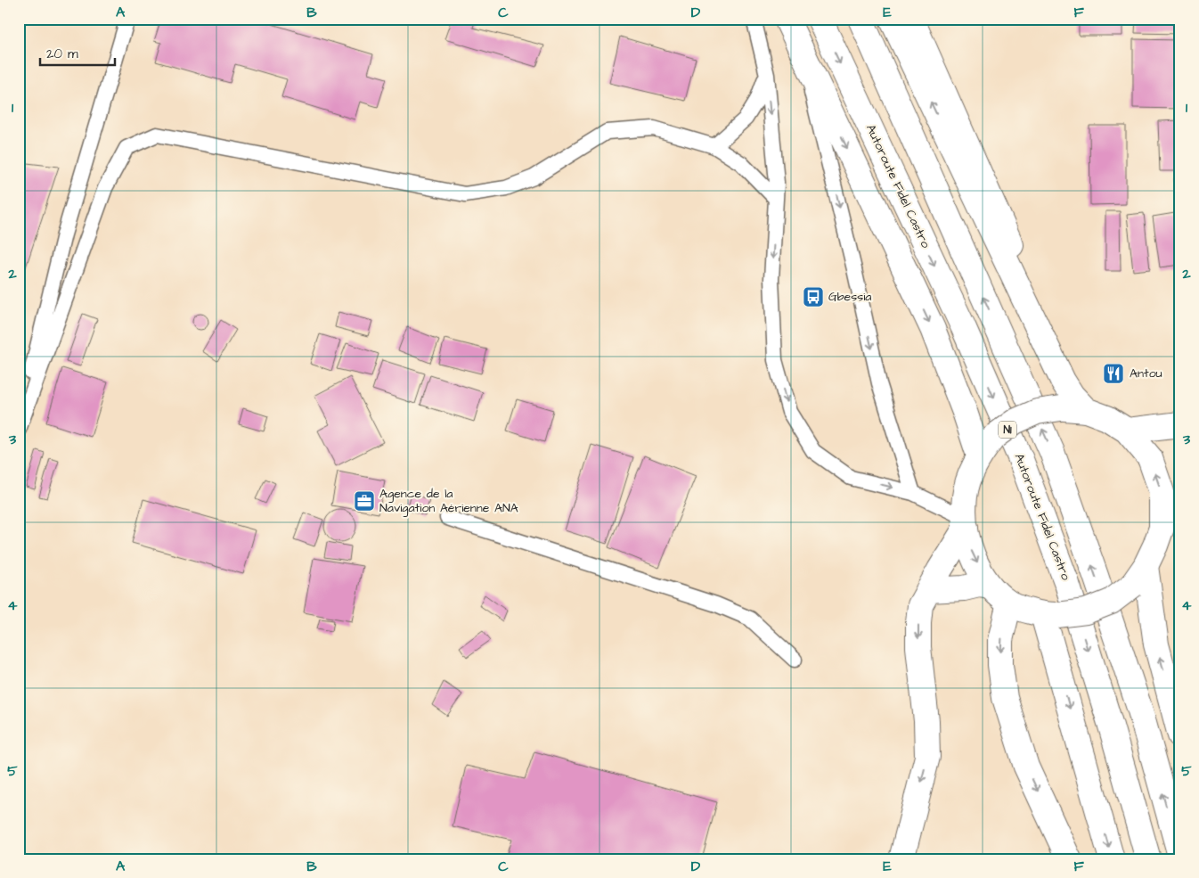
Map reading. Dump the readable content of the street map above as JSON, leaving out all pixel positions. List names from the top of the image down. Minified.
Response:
{"streets":{"main road":["Autoroute Fidel Castro","N1"]},"places":{"bus stop":["Gbessia"],"restaurant":["Antou"],"office":["Agence de la Navigation Aérienne ANA"]},"scale_bar":"20 m","grid":{"columns":["A","B","C","D","E","F"],"rows":["1","2","3","4","5"]}}
